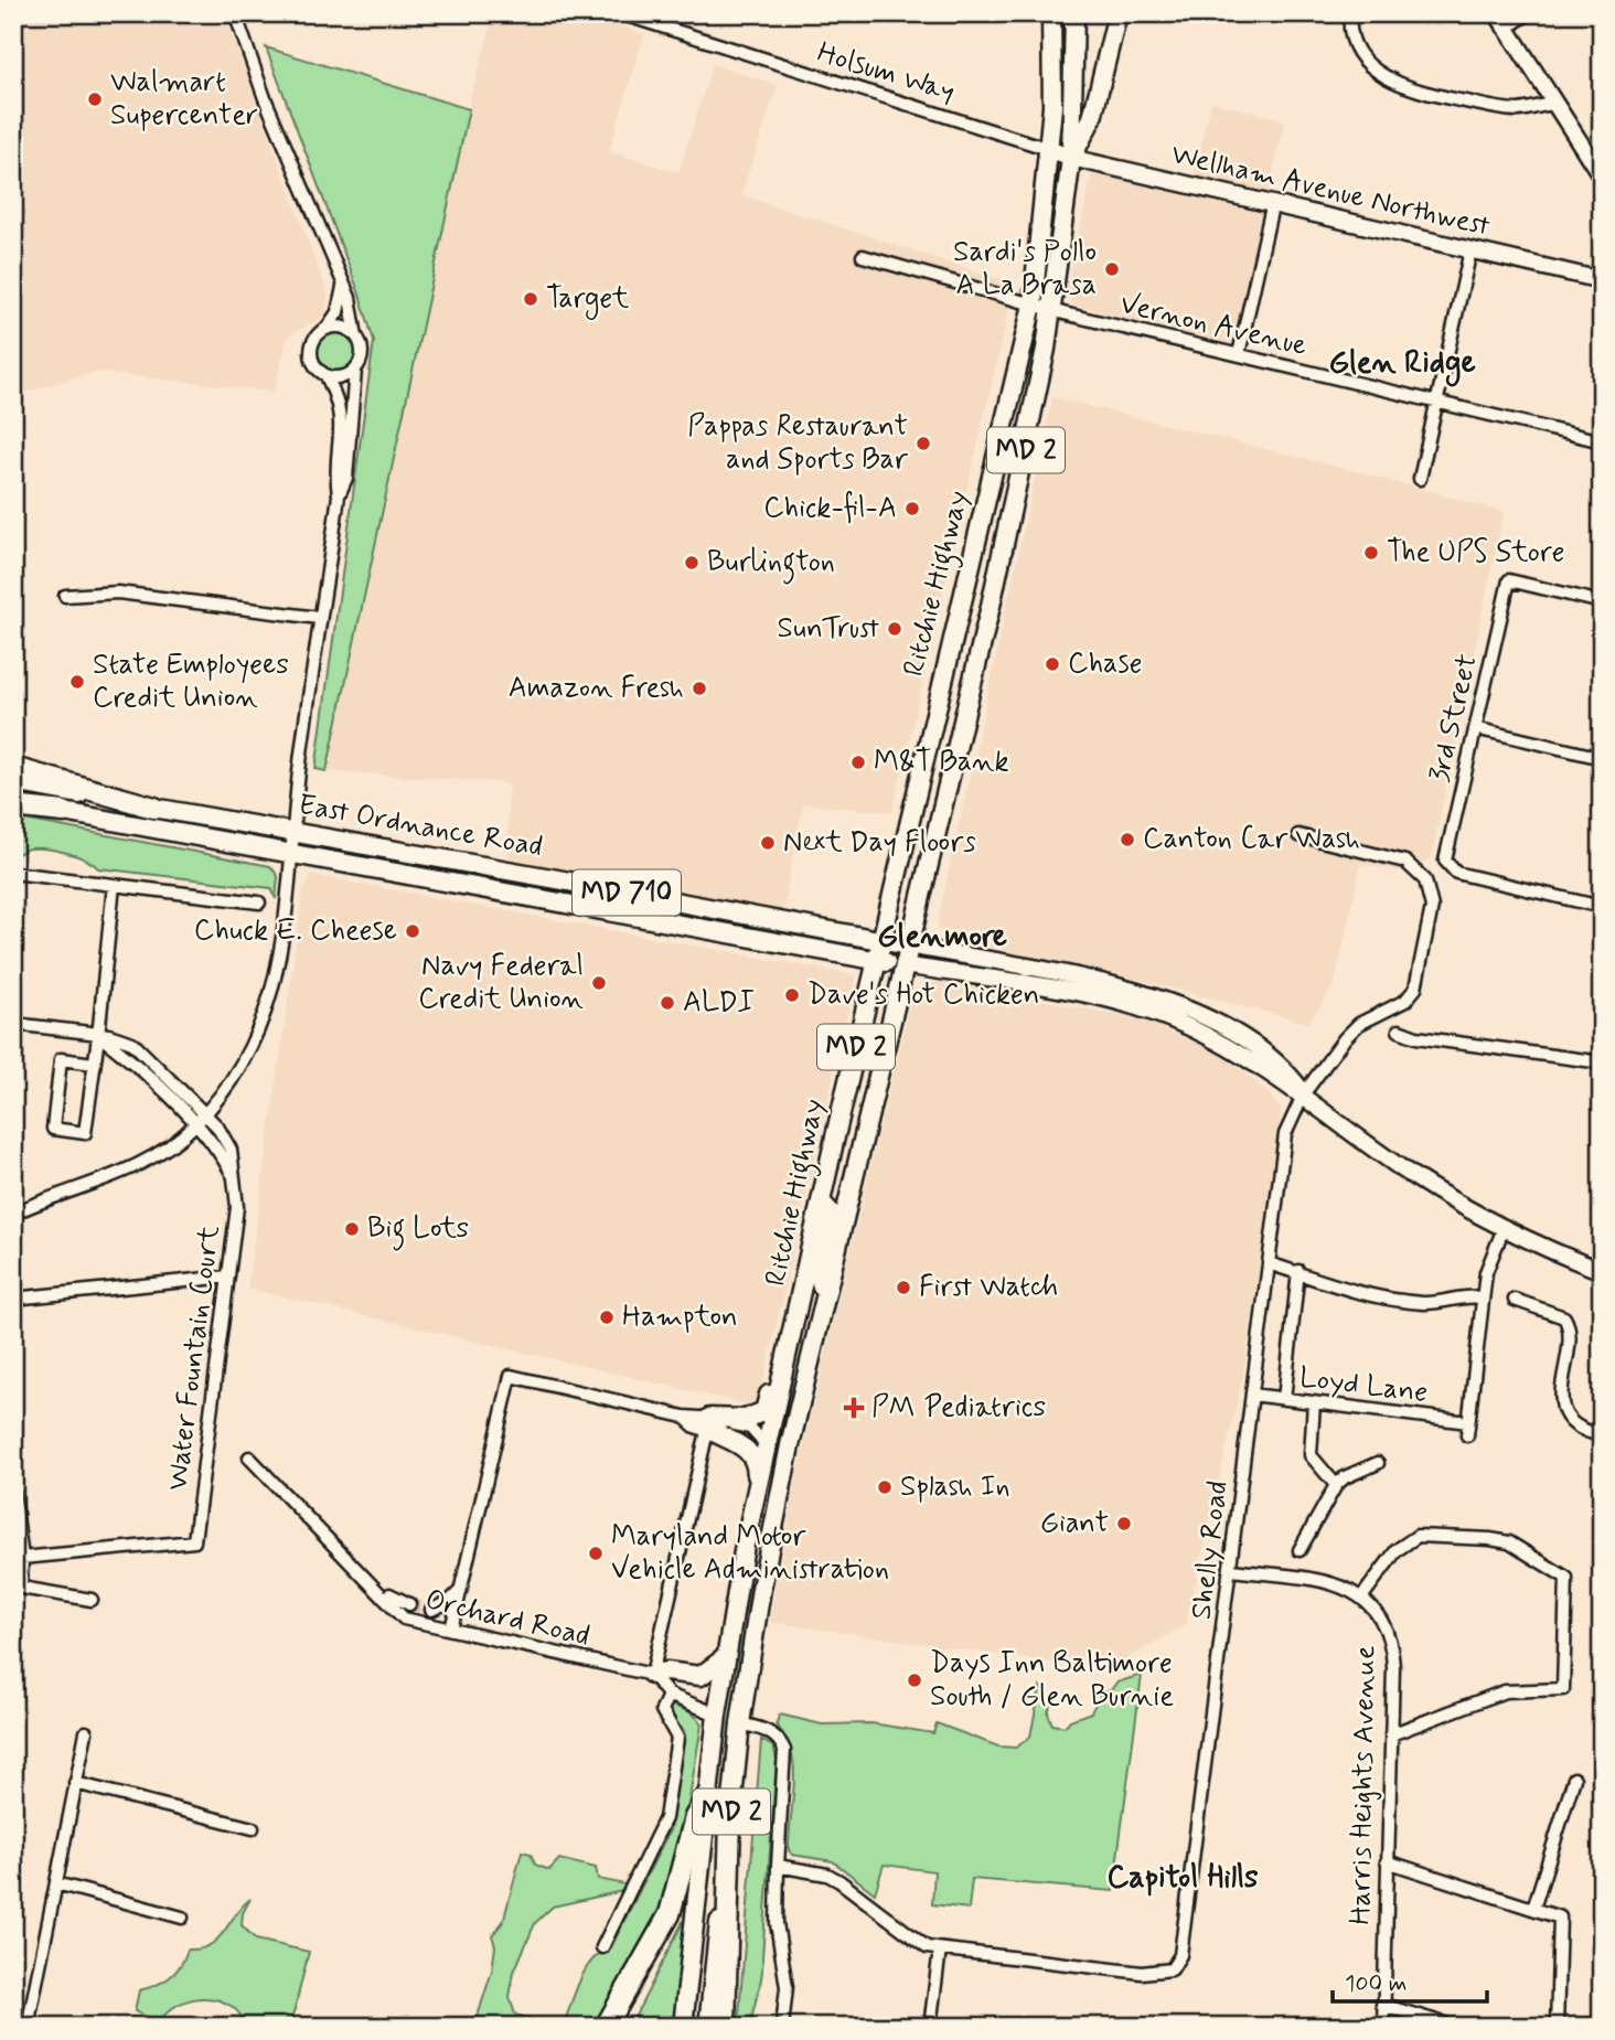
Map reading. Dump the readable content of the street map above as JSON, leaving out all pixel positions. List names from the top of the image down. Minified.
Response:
{"streets":{"main road":["Wellham Avenue Northwest","MD 2","Ritchie Highway","East Ordnance Road","MD 710"],"street":["Holsum Way","Vernon Avenue","3rd Street","Water Fountain Court","Loyd Lane","Shelly Road","Orchard Road","Harris Heights Avenue"]},"crossings":[["Holsum Way","Wellham Avenue Northwest"],["Holsum Way","Ritchie Highway"],["Wellham Avenue Northwest","Ritchie Highway"],["Vernon Avenue","Ritchie Highway"],["Ritchie Highway","East Ordnance Road"],["Loyd Lane","Shelly Road"]],"districts":["Glen Ridge","Glenmore","Capitol Hills"],"places":{"other":["Walmart Supercenter","Sardi's Pollo A La Brasa","Target","Pappas Restaurant and Sports Bar","Chick-fil-A","The UPS Store","Burlington","SunTrust","Chase","State Employees Credit Union","Amazon Fresh","M&T Bank","Canton Car Wash","Next Day Floors","Chuck E. Cheese","Navy Federal Credit Union","Dave's Hot Chicken","ALDI","Big Lots","First Watch","Hampton","Splash In","Giant","Maryland Motor Vehicle Administration","Days Inn Baltimore South / Glen Burnie"],"health":["PM Pediatrics"]},"scale_bar":"100 m"}
